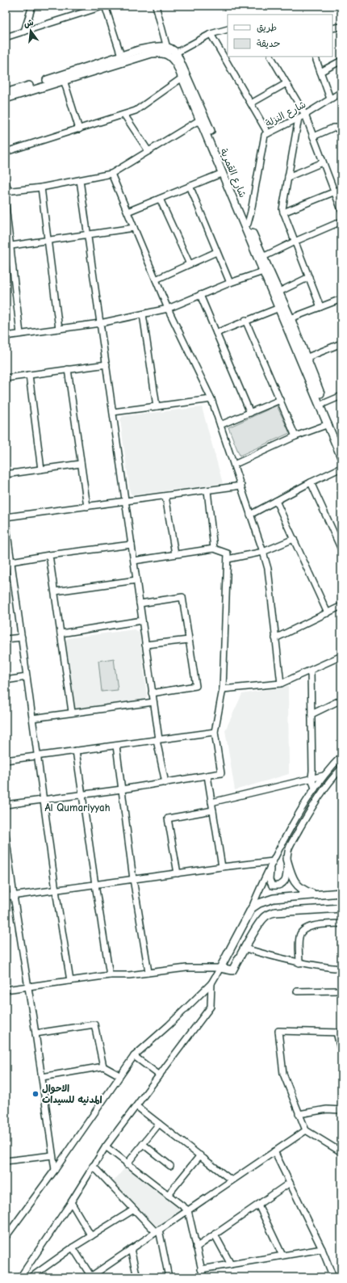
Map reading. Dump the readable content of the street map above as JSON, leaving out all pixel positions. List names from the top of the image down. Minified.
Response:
{"streets":{"street":["شارع النزلة","شارع القمرية"]},"districts":["Al Qumariyyah"],"places":["الاحوال المدنيه للسيدات"],"legend":["طريق","حديقة"],"north":"top"}
